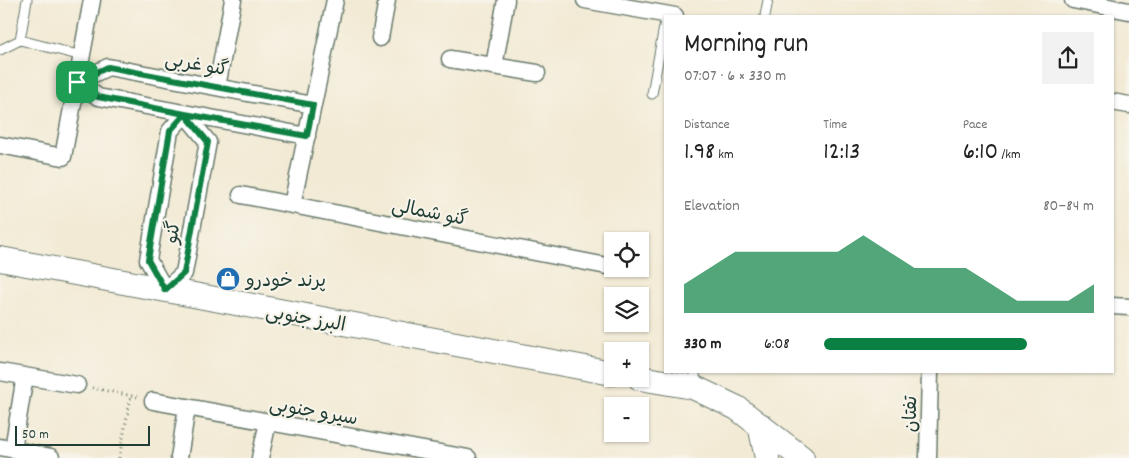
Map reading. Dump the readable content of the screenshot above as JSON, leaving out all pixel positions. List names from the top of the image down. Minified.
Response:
{"streets":{"street":["گنو غربی","گنو شمالی","گنو","البرز جنوبی","سیرو جنوبی","تفتان"]},"crossings":[["گنو","البرز جنوبی"]],"places":{"shop":["پرند خودرو"]},"scale_bar":"50 m","page":{"heading":["Morning run","07:07 · 6 × 330 m"],"stats":[["Distance","1.98 km"],["Time","12:13"],["Pace","6:10 /km"]],"chart":["Elevation","80–84 m"],"map_buttons":["+","−"],"list":[{"name":"330 m","note":"6:08"}],"scale":"50 m"}}
